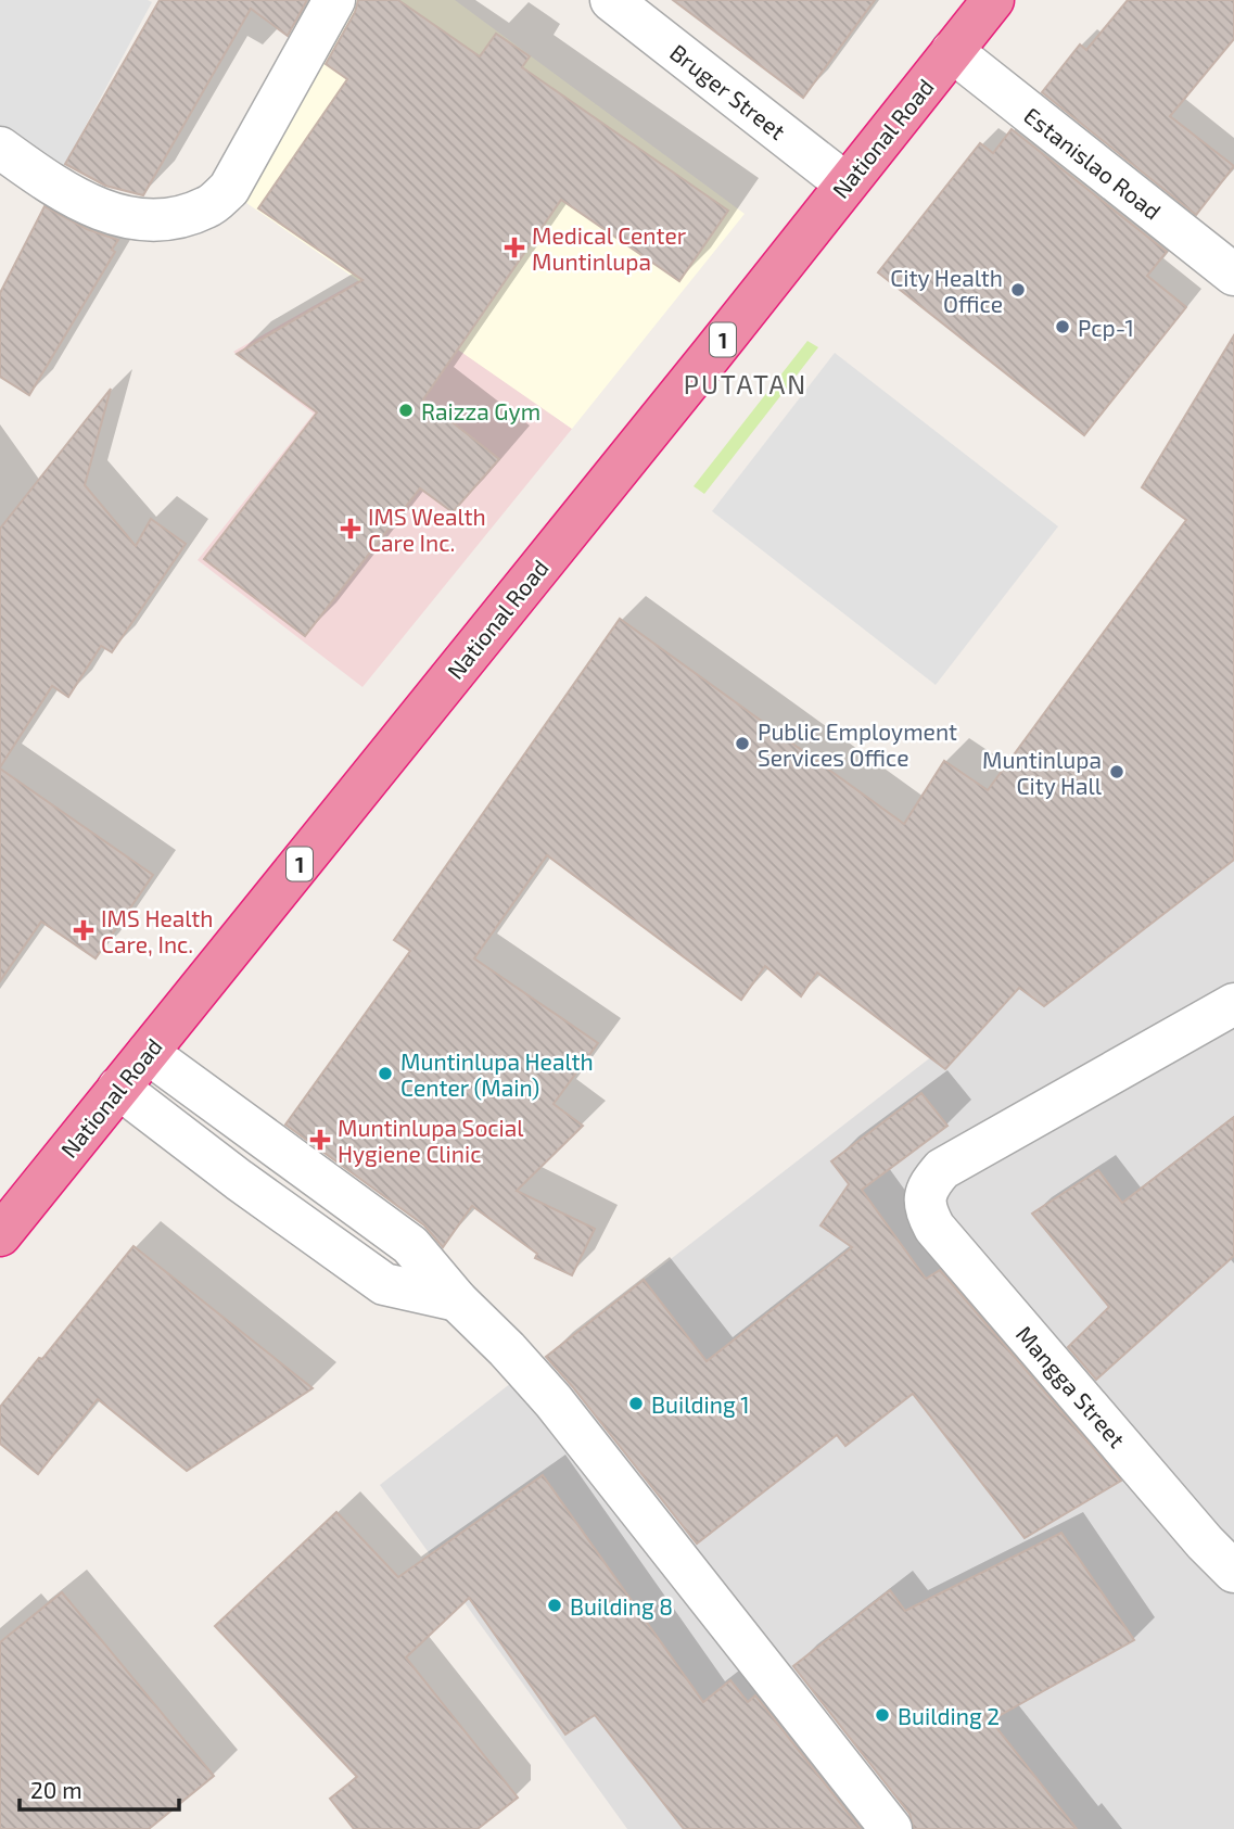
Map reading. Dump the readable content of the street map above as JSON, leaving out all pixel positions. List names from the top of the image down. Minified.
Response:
{"streets":{"highway":["National Road","1"],"street":["Bruger Street","Estanislao Road","Mangga Street"]},"crossings":[["Bruger Street","National Road"],["National Road","Estanislao Road"]],"districts":["PUTATAN"],"places":{"health":["Medical Center Muntinlupa","IMS Wealth Care Inc.","IMS Health Care, Inc.","Muntinlupa Social Hygiene Clinic"],"other":["City Health Office","Pcp-1","Raizza Gym","Public Employment Services Office","Muntinlupa City Hall","Muntinlupa Health Center (Main)","Building 1","Building 8","Building 2"]},"scale_bar":"20 m"}
